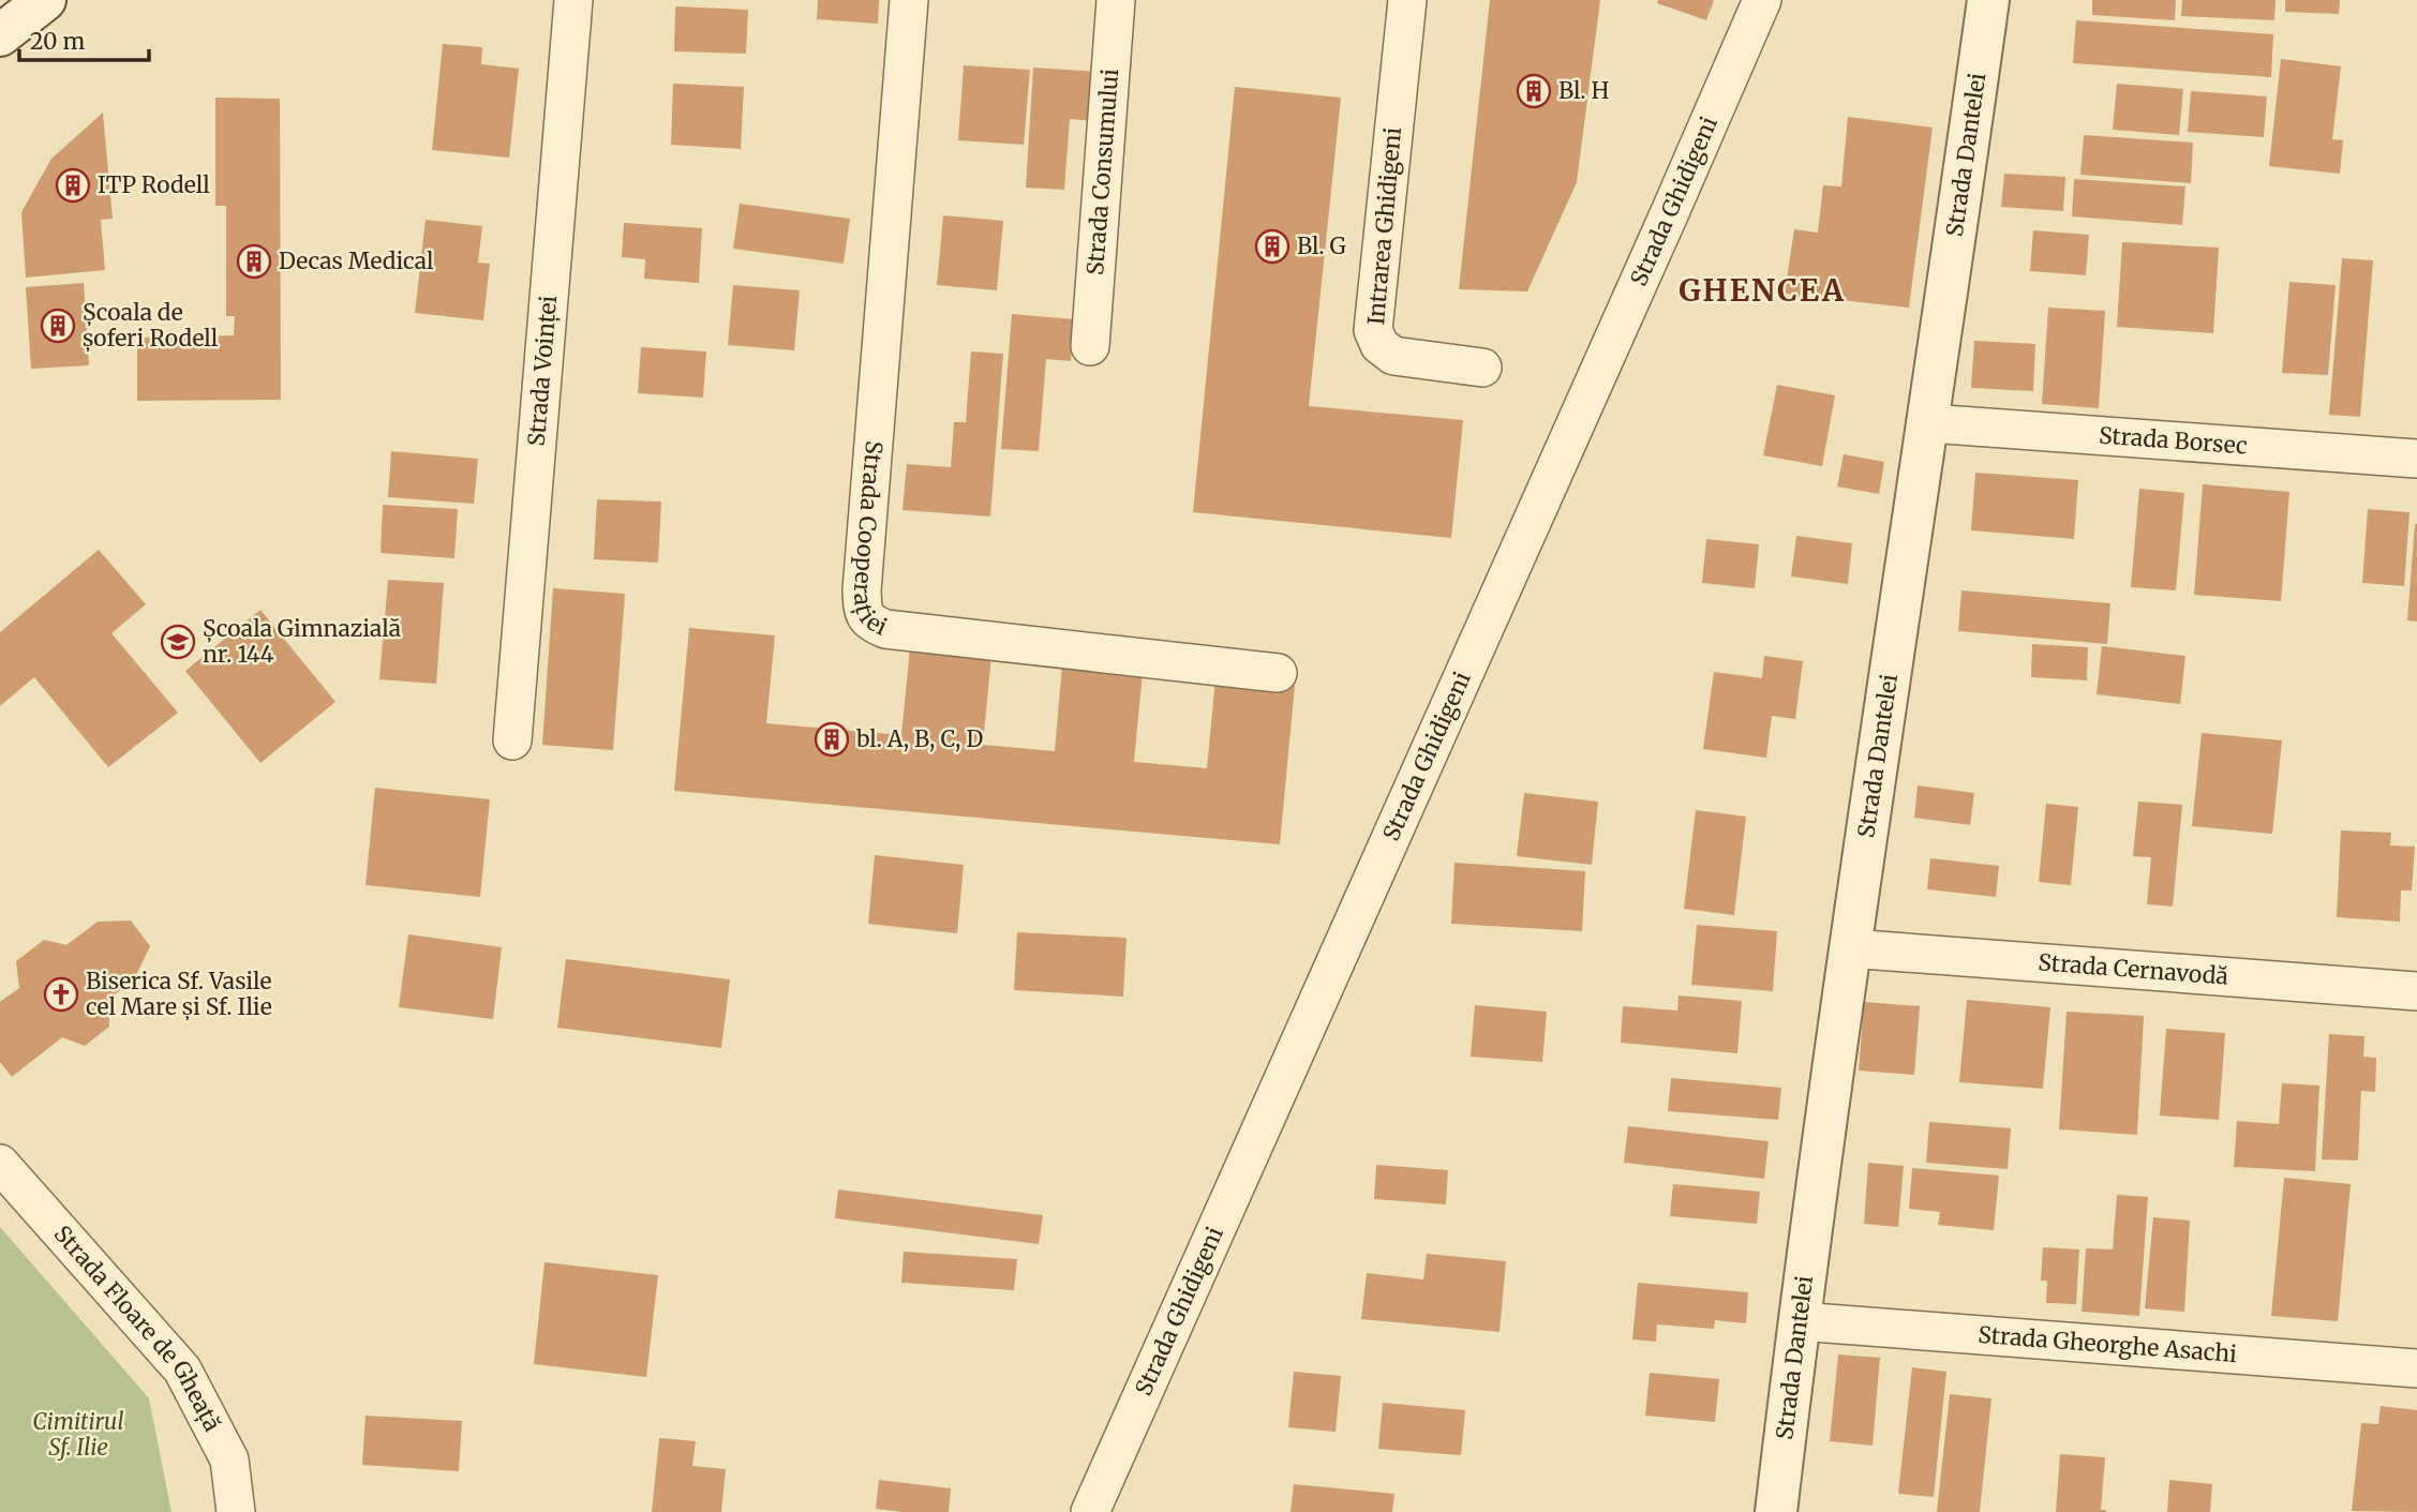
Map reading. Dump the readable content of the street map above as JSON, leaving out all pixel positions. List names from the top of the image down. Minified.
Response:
{"streets":{"street":["Strada Dantelei","Strada Consumului","Strada Ghidigeni","Intrarea Ghidigeni","Strada Voinței","Strada Borsec","Strada Cooperației","Strada Cernavodă","Strada Floare de Gheață","Strada Gheorghe Asachi"]},"crossings":[["Strada Dantelei","Strada Borsec"],["Strada Dantelei","Strada Cernavodă"],["Strada Dantelei","Strada Gheorghe Asachi"]],"districts":["GHENCEA"],"parks":["Cimitirul Sf. Ilie"],"places":{"building":["Bl. H","ITP Rodell","Bl. G","Decas Medical","Școala de șoferi Rodell","bl. A, B, C, D"],"school or university":["Școala Gimnazială nr. 144"],"church":["Biserica Sf. Vasile cel Mare și Sf. Ilie"]},"scale_bar":"20 m"}
